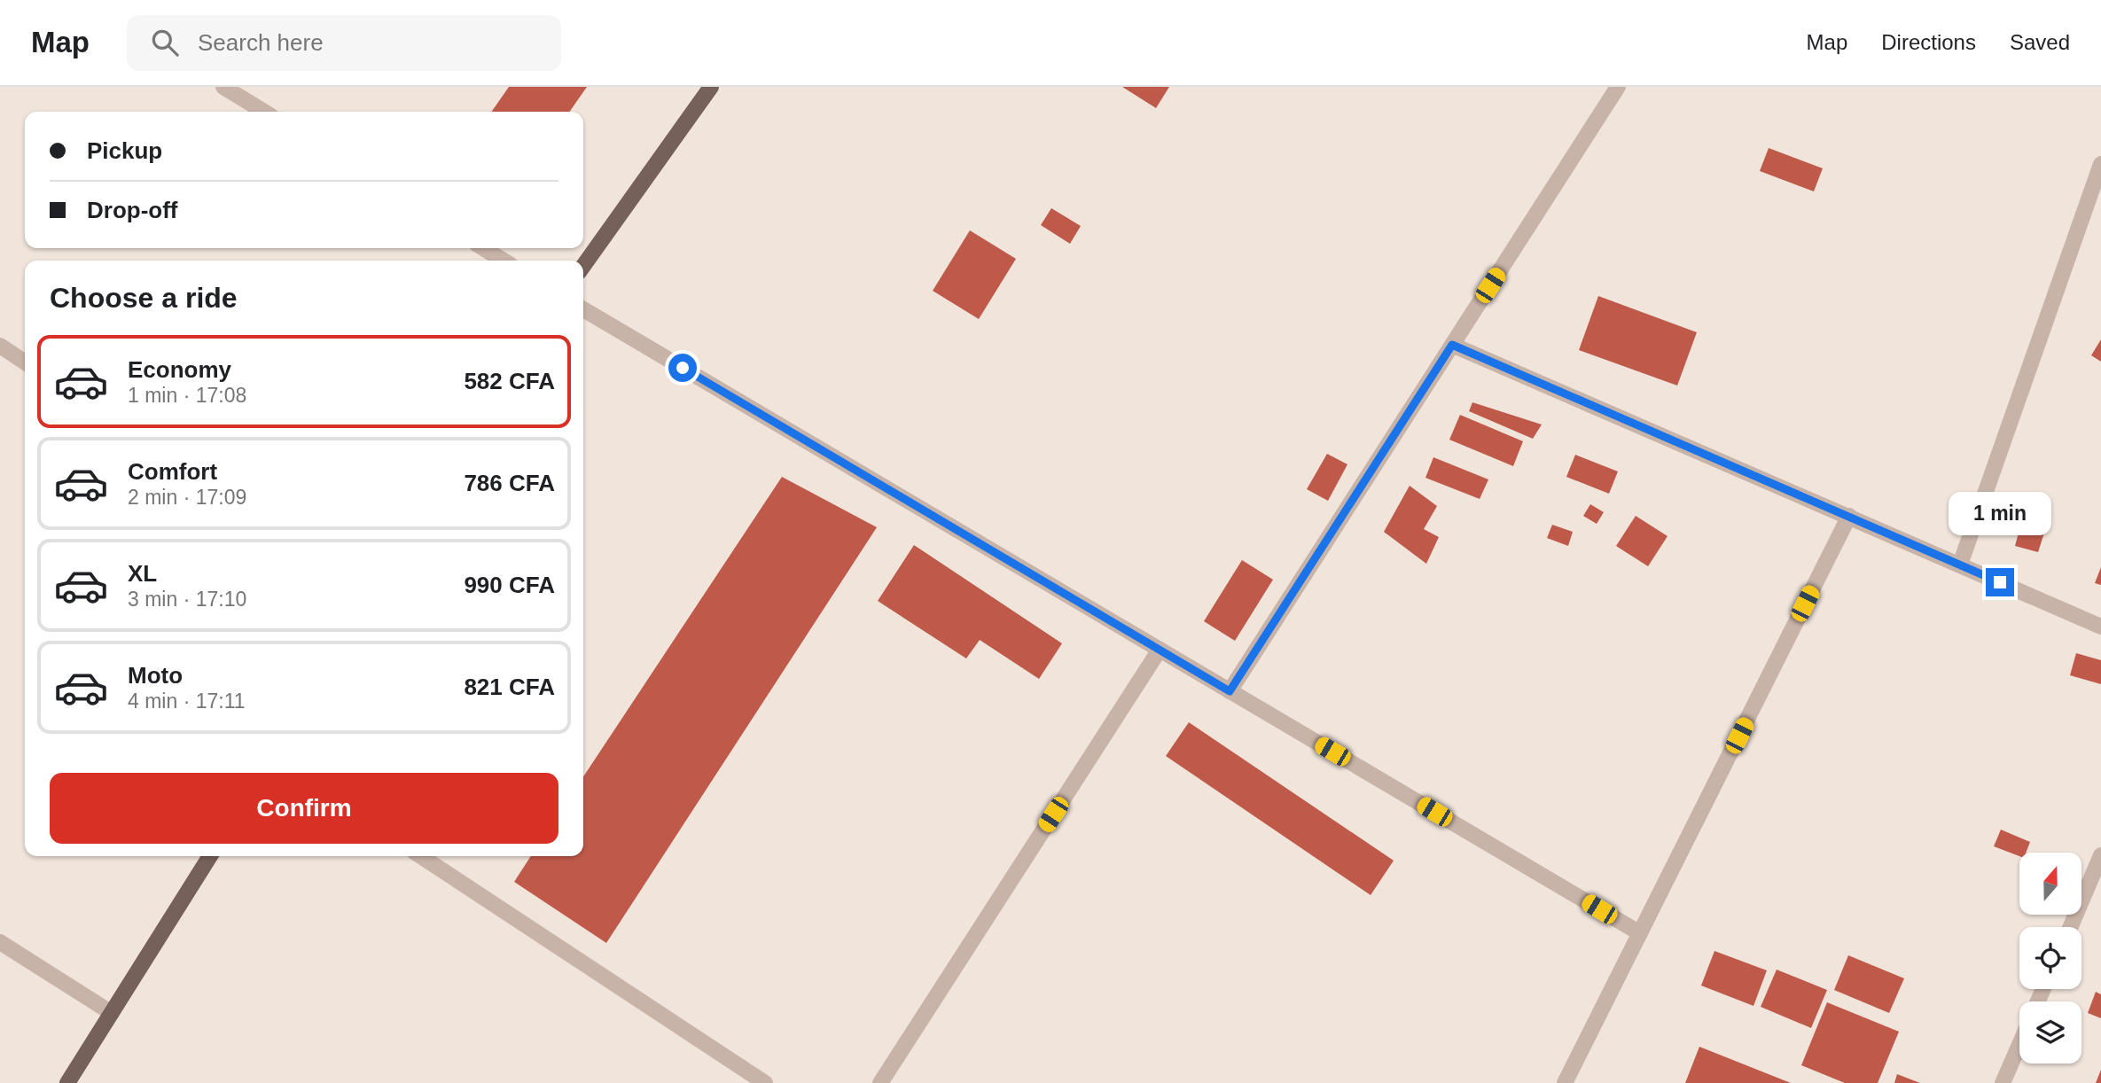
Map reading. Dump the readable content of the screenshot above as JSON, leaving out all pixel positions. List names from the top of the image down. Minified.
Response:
{"north":"top","page":{"header":"Map","search":"Search here","nav":["Map","Directions","Saved"],"banner":["Pickup","Drop-off"],"heading":"Choose a ride","list":[{"name":"Economy","note":"1 min · 17:08","value":"582 CFA"},{"name":"Comfort","note":"2 min · 17:09","value":"786 CFA"},{"name":"XL","note":"3 min · 17:10","value":"990 CFA"},{"name":"Moto","note":"4 min · 17:11","value":"821 CFA"}],"bubble":"1 min","buttons":"Confirm"}}
